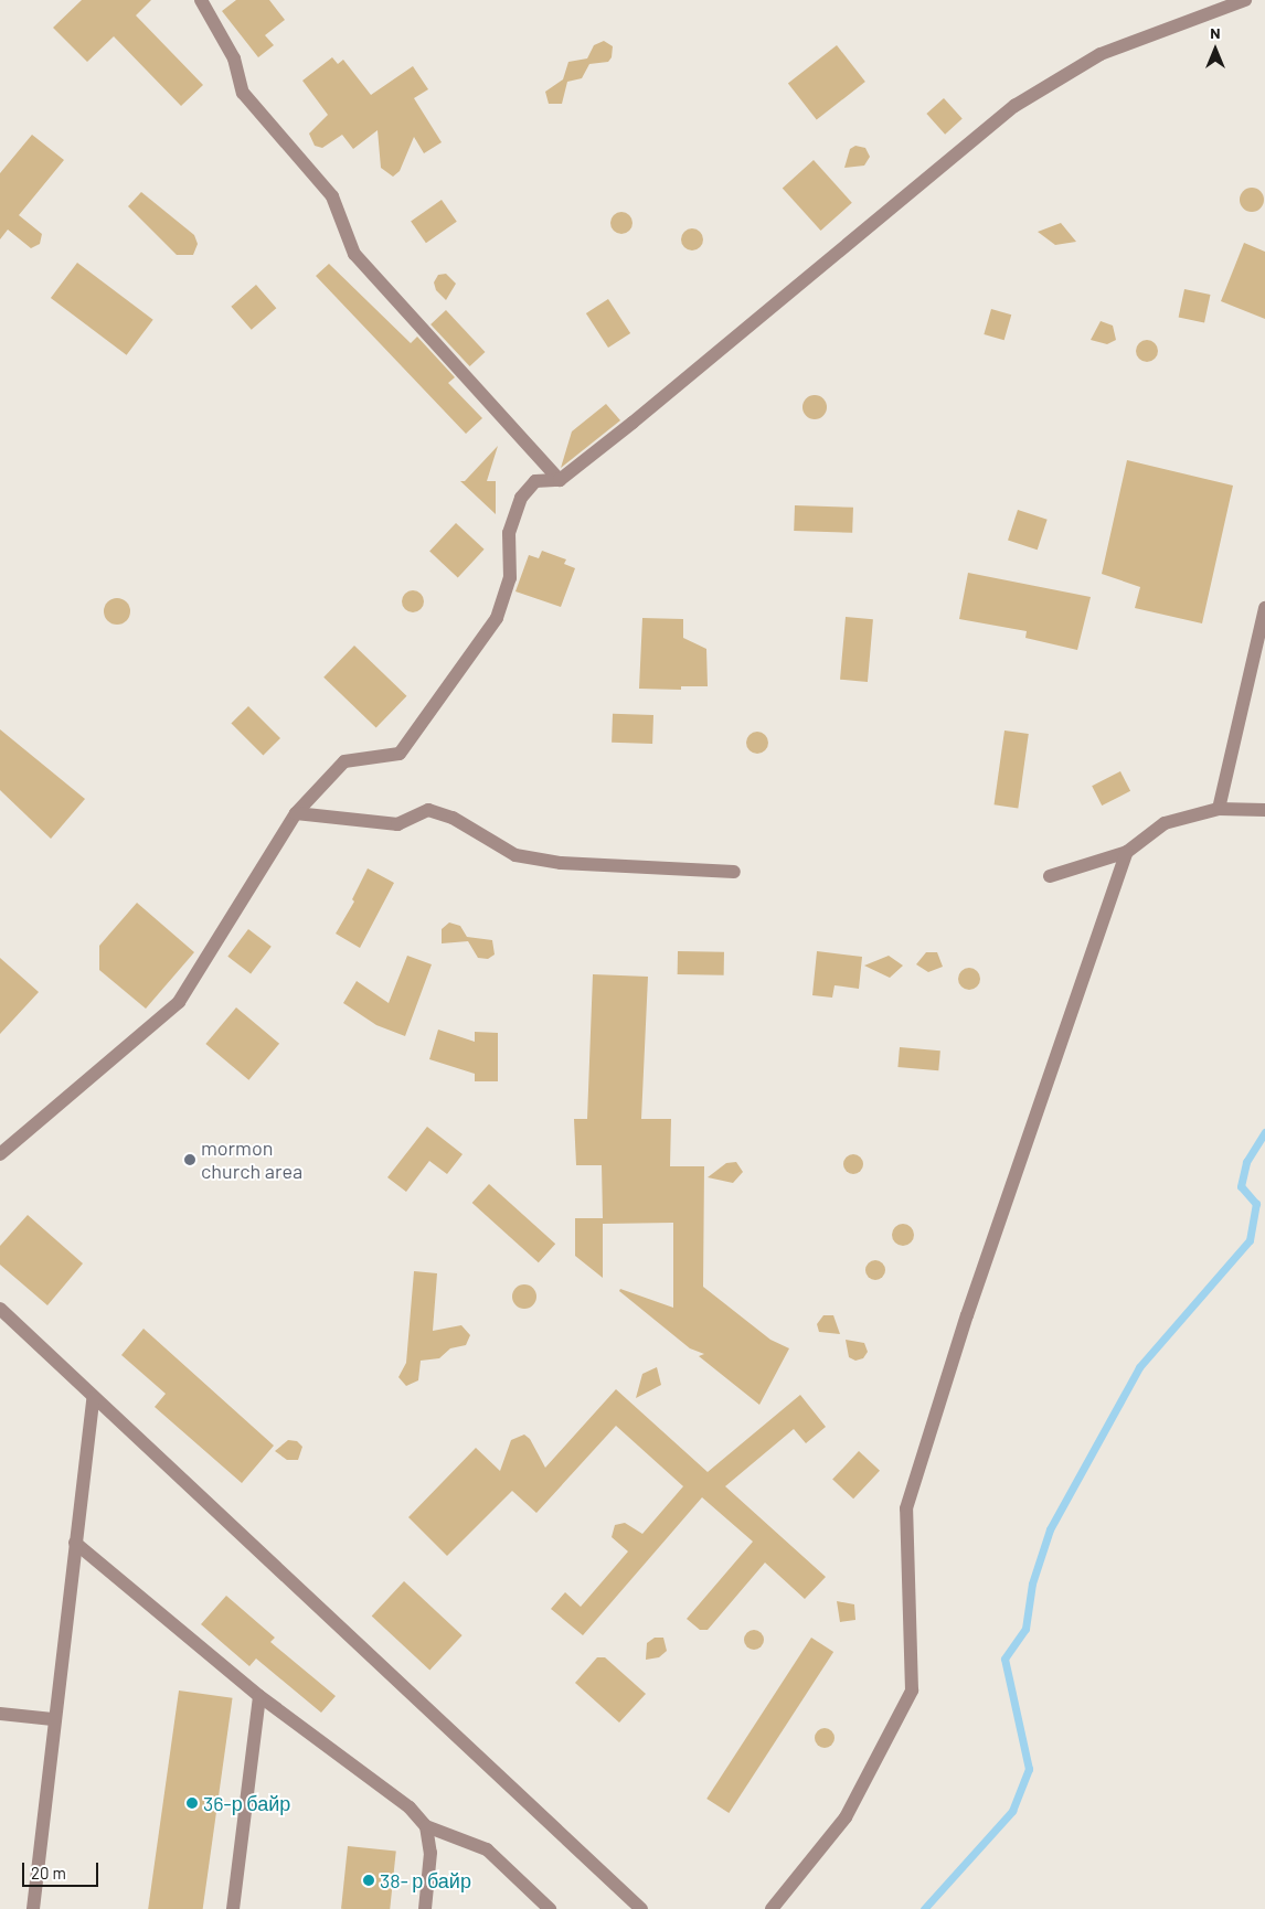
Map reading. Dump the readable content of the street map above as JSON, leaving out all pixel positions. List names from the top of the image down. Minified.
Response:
{"places":["mormon church area","36-р байр","38- р байр"],"scale_bar":"20 m","north":"top"}
